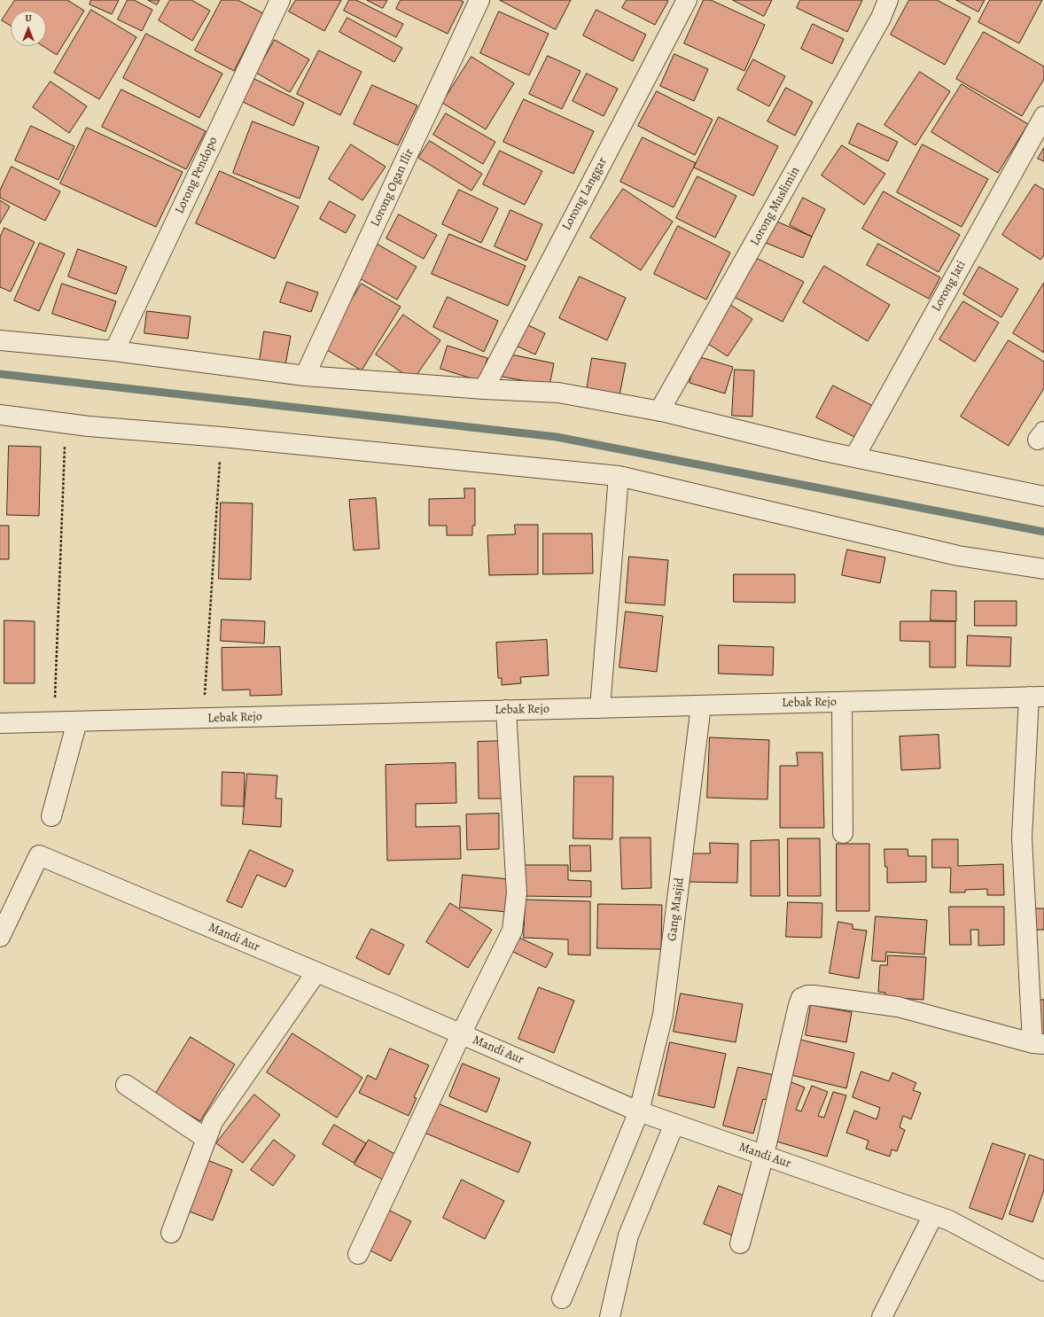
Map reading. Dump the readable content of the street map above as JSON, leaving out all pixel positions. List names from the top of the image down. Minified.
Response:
{"streets":{"street":["Lorong Pendopo","Lorong Ogan Ilir","Lorong Langgar","Lorong Muslimin","Lorong Jati","Lebak Rejo","Gang Masjid","Mandi Aur"]},"crossings":[["Lebak Rejo","Gang Masjid"],["Gang Masjid","Mandi Aur"]],"north":"top"}
